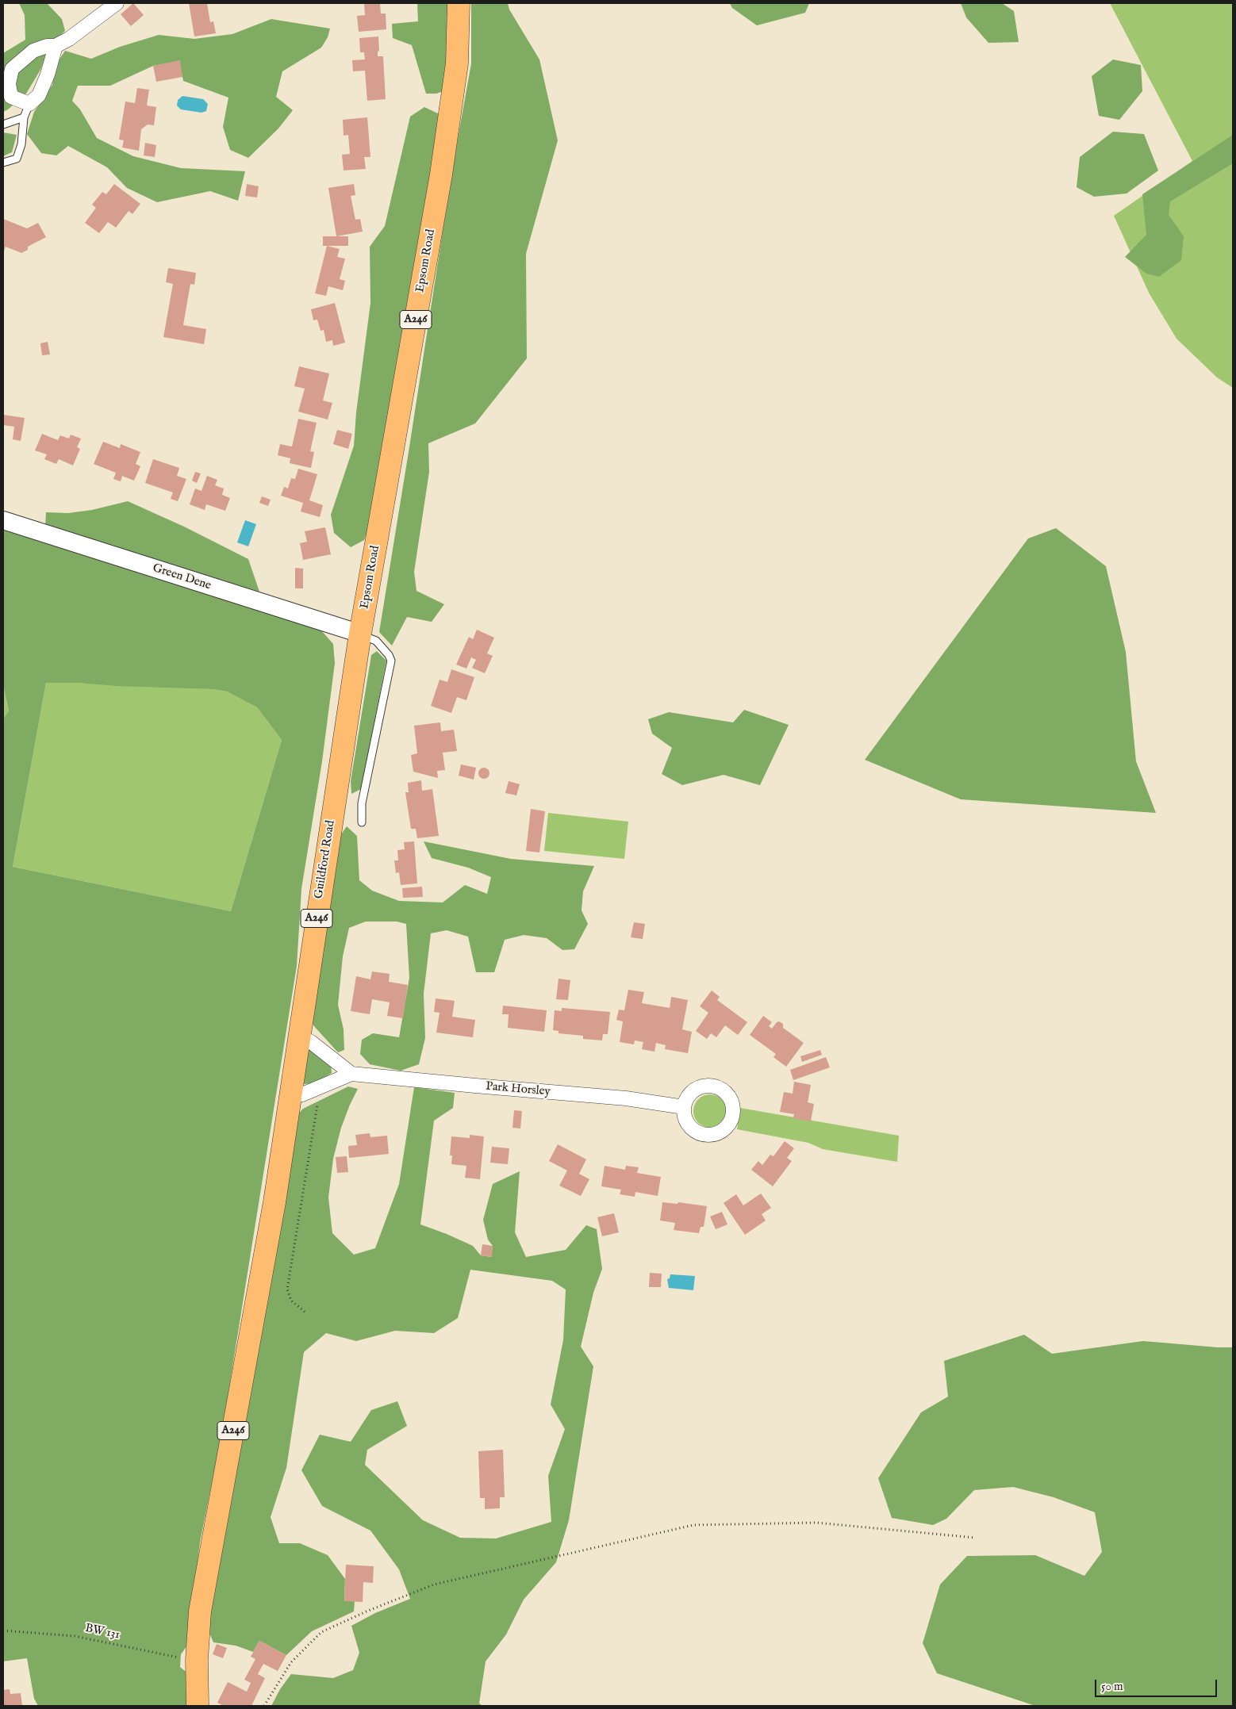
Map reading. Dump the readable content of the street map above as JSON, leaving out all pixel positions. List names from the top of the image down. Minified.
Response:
{"streets":{"main road":["Epsom Road","A246","Guildford Road"],"street":["Green Dene","Park Horsley"],"path":["BW 131"]},"crossings":[["Epsom Road","Green Dene"],["Epsom Road","Guildford Road"],["A246","Guildford Road"],["A246","BW 131"],["Green Dene","Guildford Road"],["Guildford Road","Park Horsley"],["Guildford Road","BW 131"]],"scale_bar":"50 m"}
